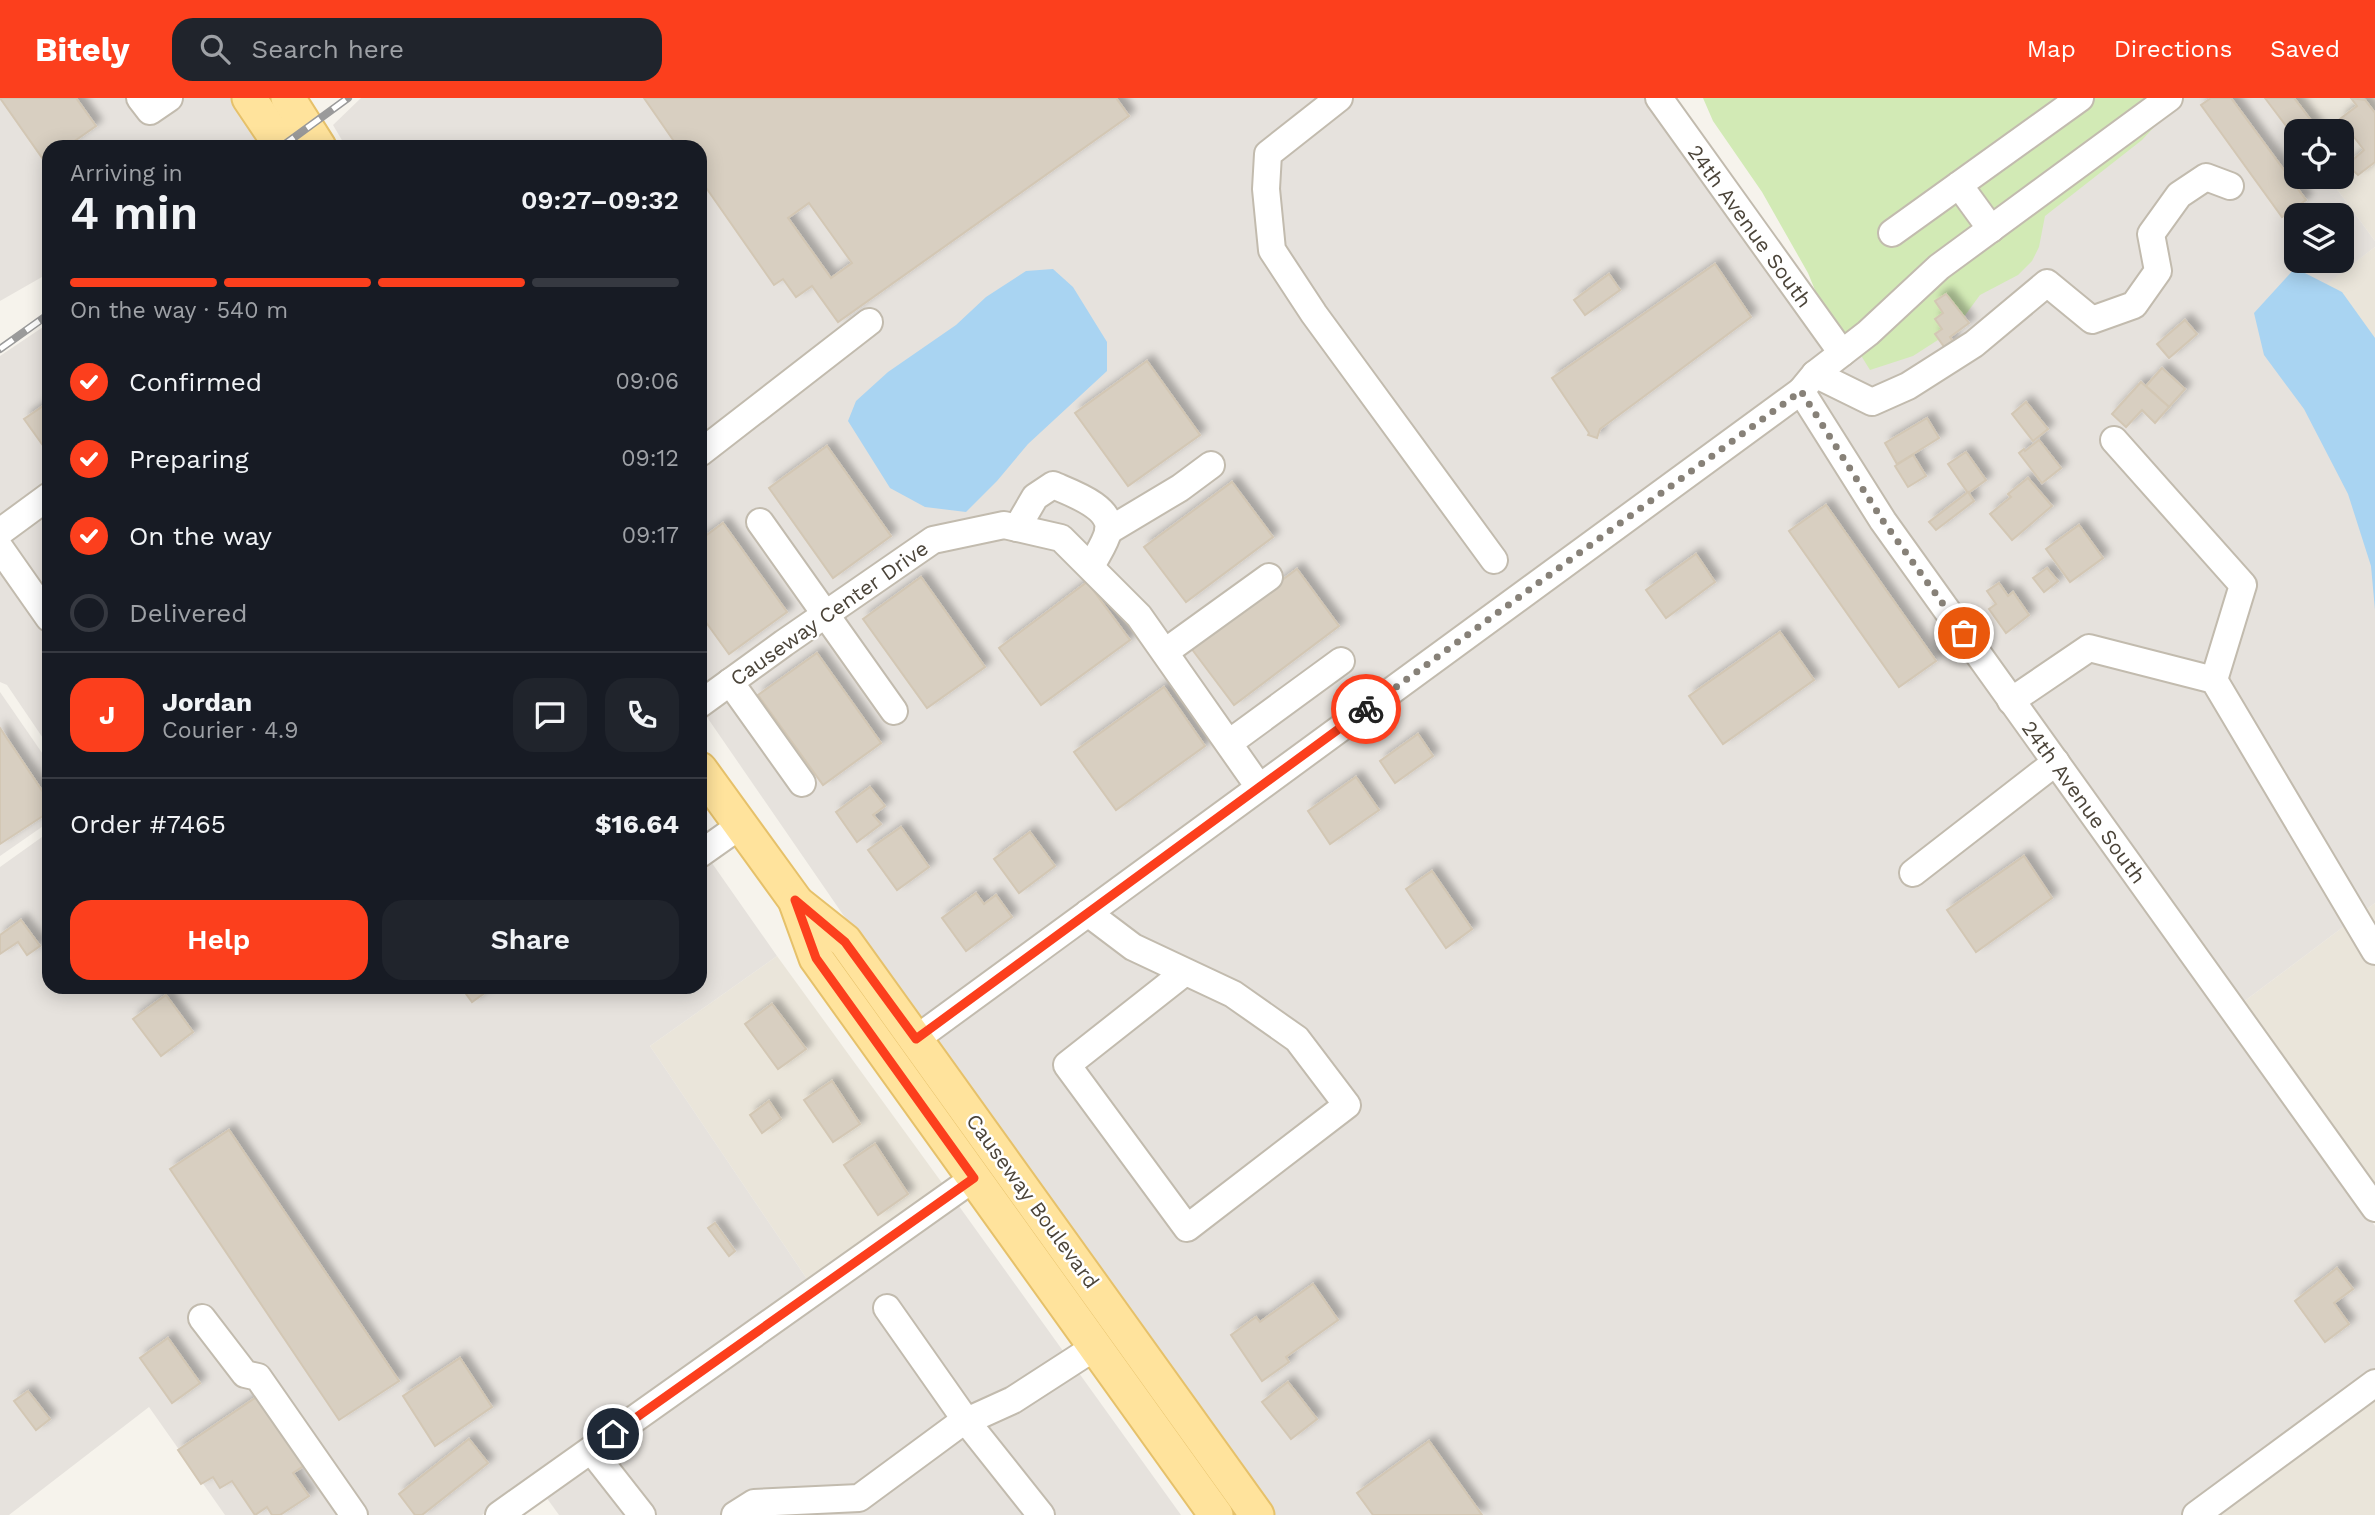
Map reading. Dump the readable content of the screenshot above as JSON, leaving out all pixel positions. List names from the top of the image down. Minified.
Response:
{"streets":{"main road":["Causeway Boulevard"],"street":["24th Avenue South","Causeway Center Drive"]},"page":{"header":"Bitely","search":"Search here","nav":["Map","Directions","Saved"],"heading":["4 min","Arriving in","09:27–09:32"],"panel":["Jordan","Courier · 4.9","Order #7465","$16.64"],"bar":"On the way · 540 m","list":[["Confirmed","09:06"],["Preparing","09:12"],["On the way","09:17"],"Delivered"],"round":"J","buttons":["Help","Share"]}}
